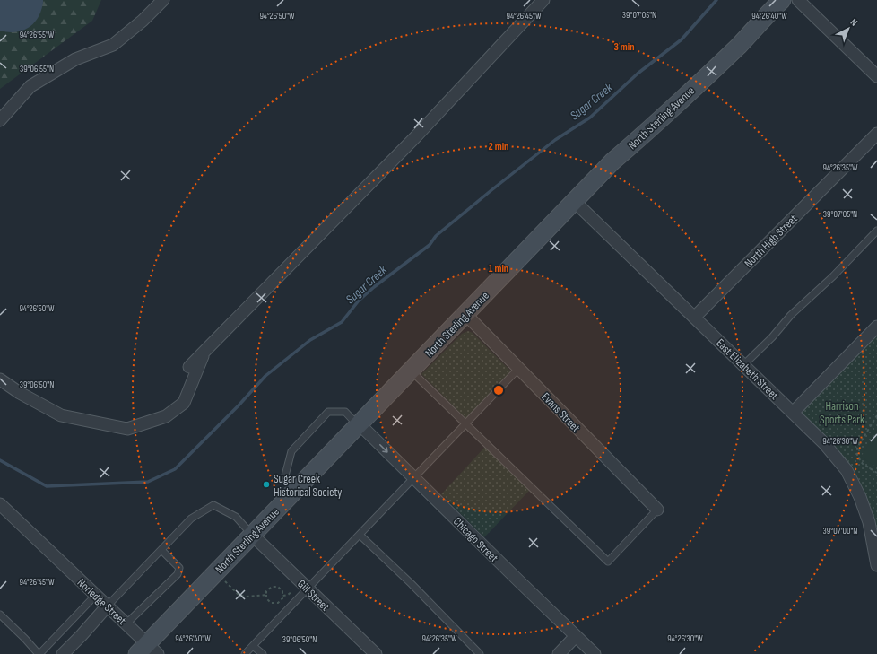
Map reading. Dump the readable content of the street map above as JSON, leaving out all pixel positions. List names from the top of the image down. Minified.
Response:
{"streets":{"main road":["North Sterling Avenue"],"street":["North High Street","East Elizabeth Street","Evans Street","Chicago Street","Gill Street","Norledge Street"]},"crossings":[["North Sterling Avenue","East Elizabeth Street"],["North Sterling Avenue","Evans Street"],["North Sterling Avenue","Chicago Street"],["North Sterling Avenue","Gill Street"],["North Sterling Avenue","Norledge Street"],["North High Street","East Elizabeth Street"]],"water":["Sugar Creek"],"parks":["Harrison Sports Park"],"places":["Sugar Creek Historical Society"],"north":"top right","coordinates":["39°07'05\"N","94°26'50\"W","94°26'45\"W","94°26'40\"W","94°26'55\"W","39°06'55\"N","94°26'35\"W","39°06'50\"N","94°26'30\"W","39°07'00\"N"],"rings":["3 min","2 min","1 min"]}
